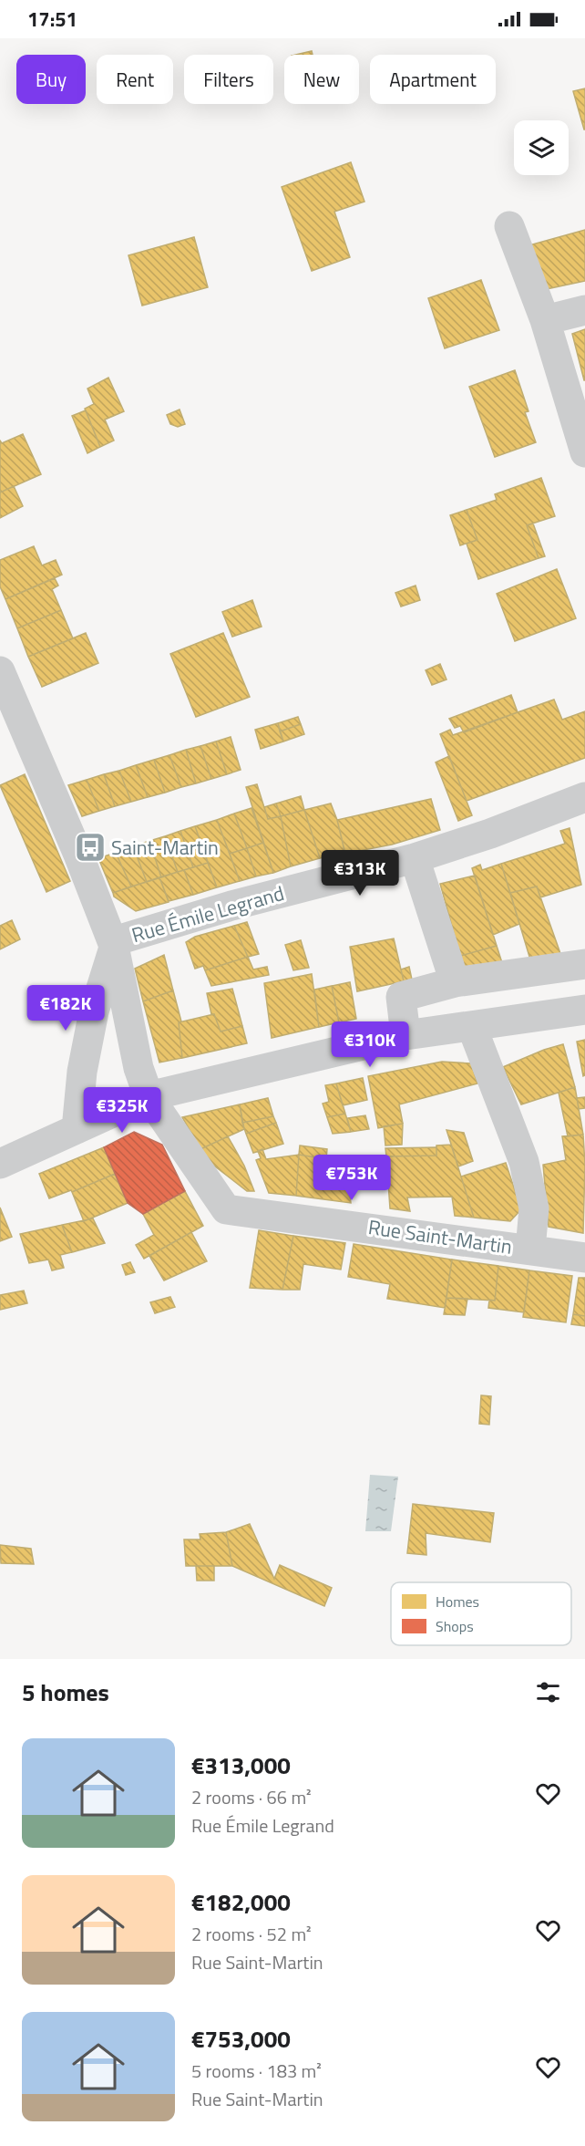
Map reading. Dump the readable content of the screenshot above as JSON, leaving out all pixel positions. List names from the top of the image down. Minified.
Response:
{"streets":{"street":["Rue Émile Legrand","Rue Saint-Martin"]},"crossings":[["Rue Émile Legrand","Rue Saint-Martin"]],"places":{"bus stop":["Saint-Martin"]},"legend":["Homes","Shops"],"page":{"status":"17:51","chip":["Buy","Rent","Filters","New","Apartment"],"price":["€313K","€182K","€310K","€325K","€753K"],"heading":"5 homes","list":[{"name":"€313,000","note":"2 rooms · 66 m² · Rue Émile Legrand"},{"name":"€182,000","note":"2 rooms · 52 m² · Rue Saint-Martin"},{"name":"€753,000","note":"5 rooms · 183 m² · Rue Saint-Martin"}]}}
